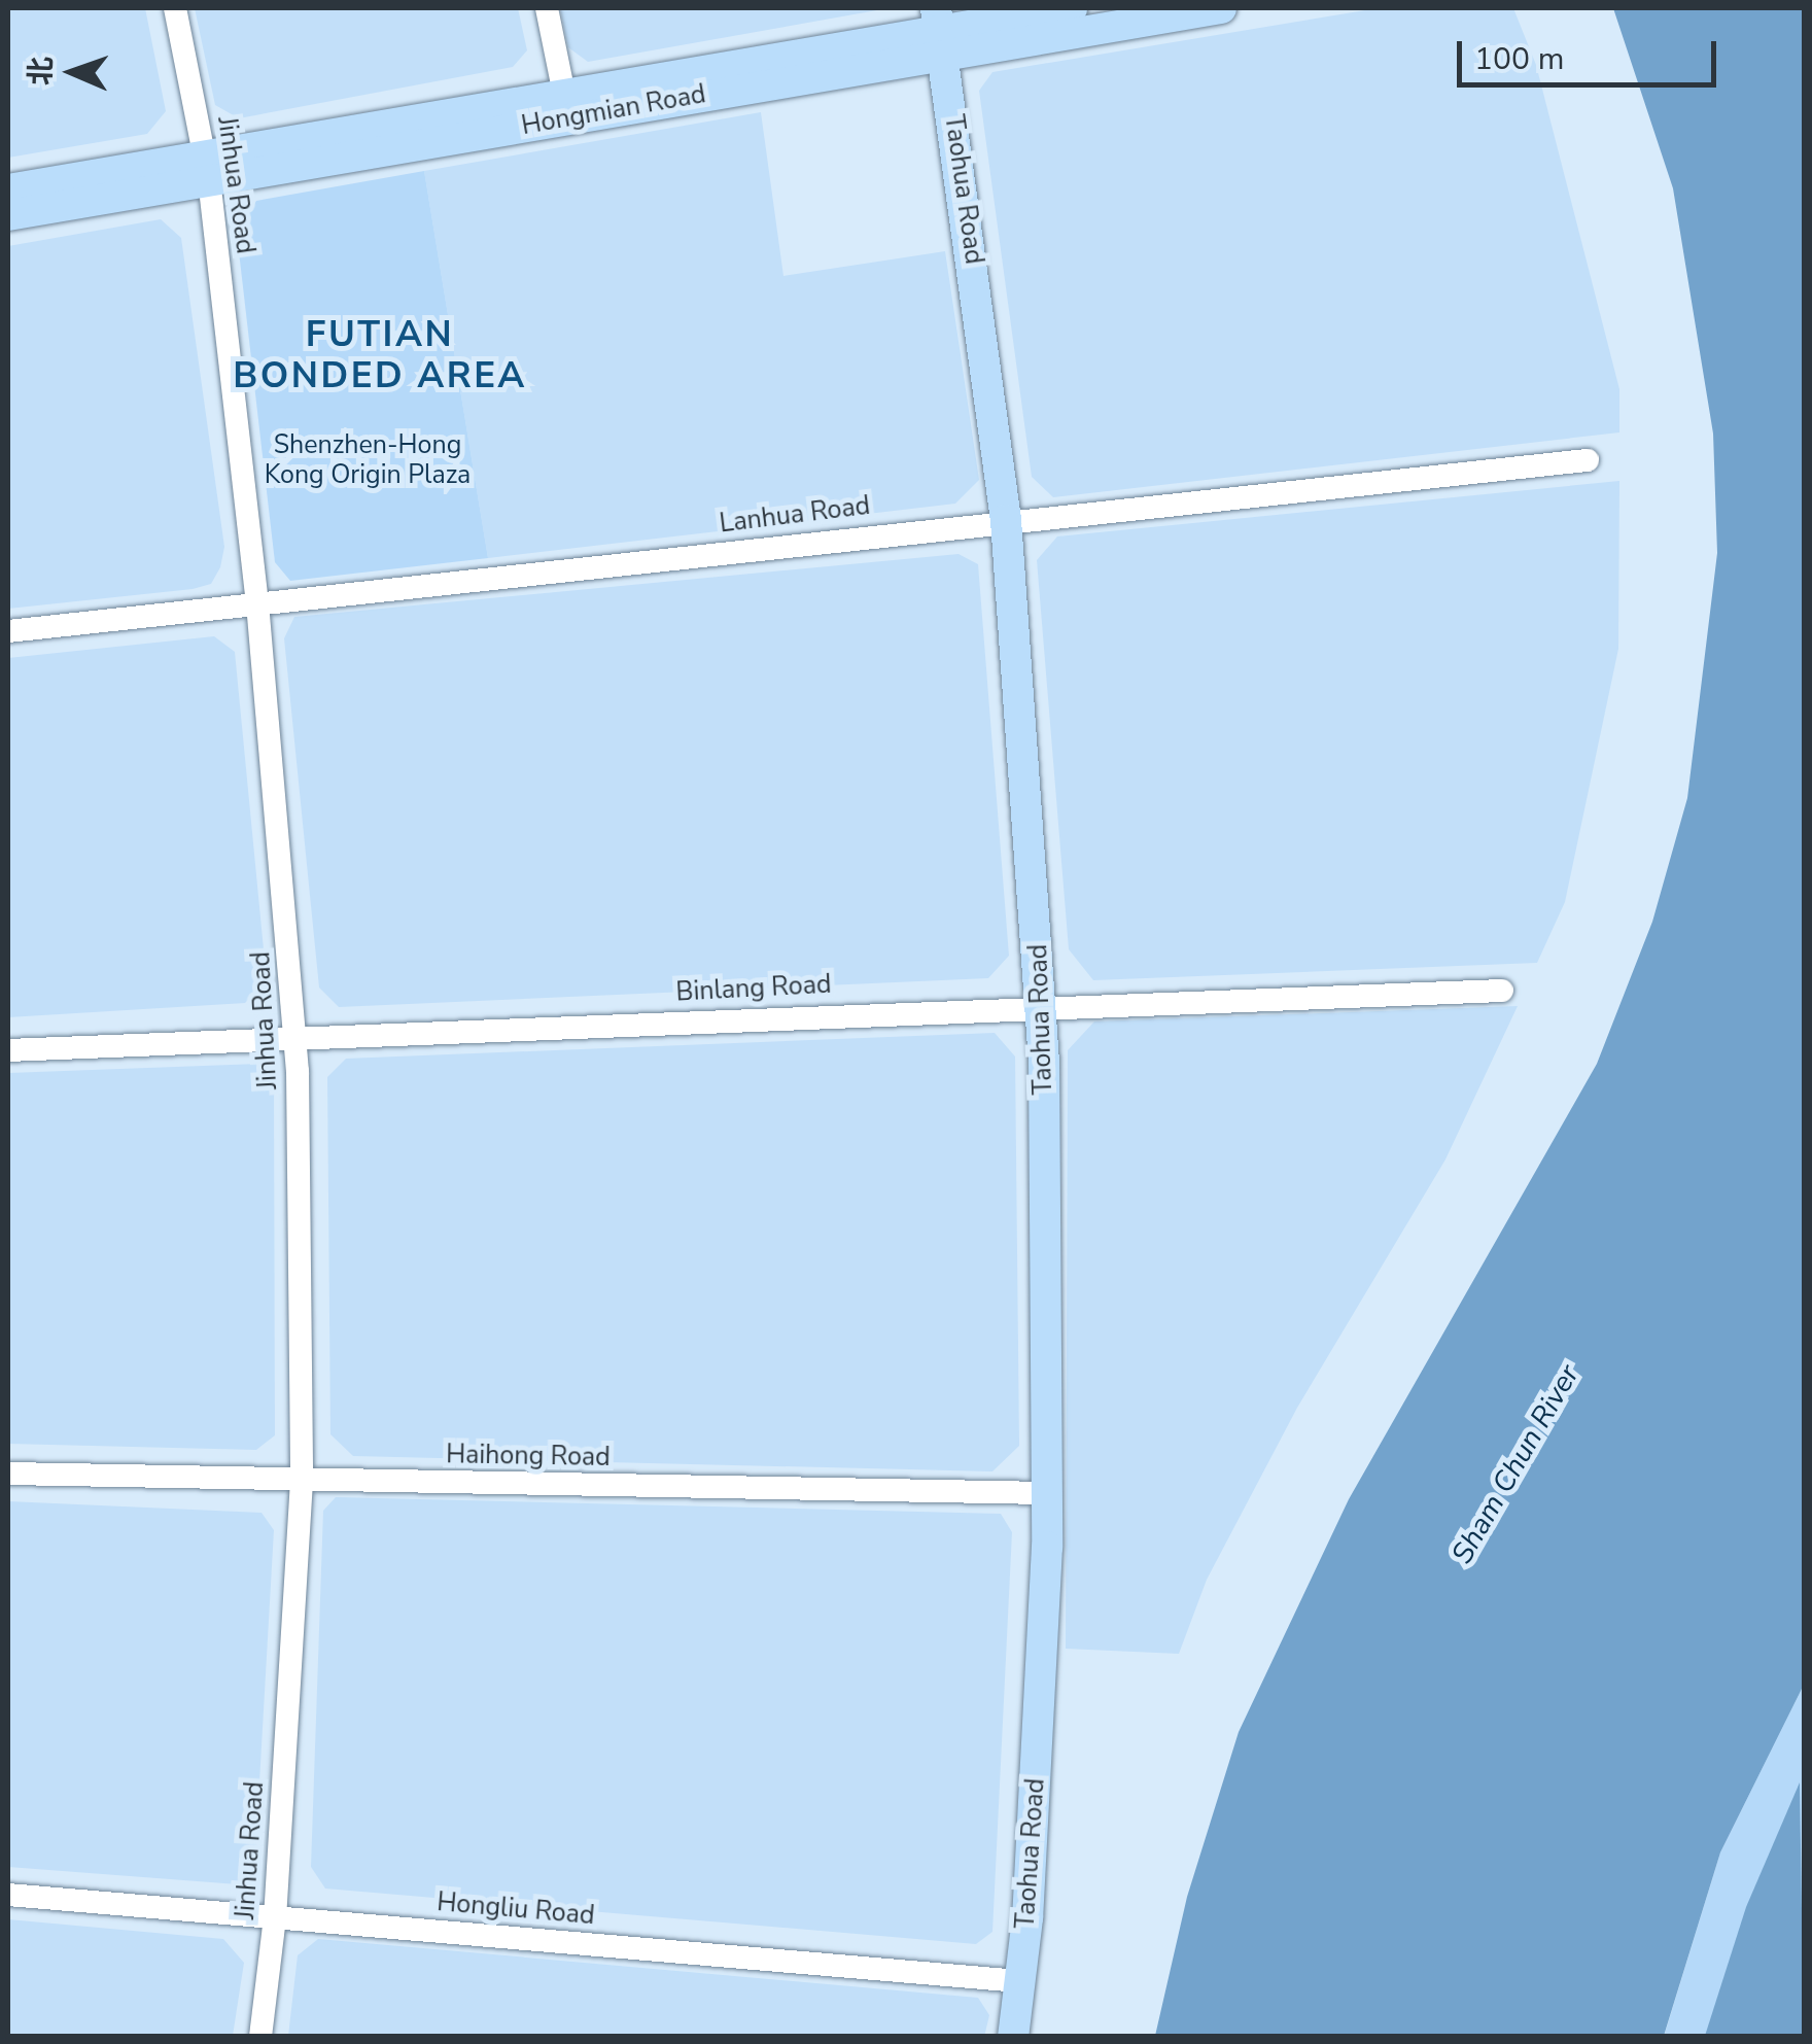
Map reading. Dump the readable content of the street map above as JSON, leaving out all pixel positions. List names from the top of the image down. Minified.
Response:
{"streets":{"main road":["Hongmian Road","Taohua Road"],"street":["Jinhua Road","Lanhua Road","Binlang Road","Haihong Road","Hongliu Road"]},"crossings":[["Hongmian Road","Jinhua Road"],["Hongmian Road","Taohua Road"],["Jinhua Road","Lanhua Road"],["Jinhua Road","Binlang Road"],["Jinhua Road","Haihong Road"],["Jinhua Road","Hongliu Road"],["Taohua Road","Lanhua Road"],["Taohua Road","Binlang Road"],["Taohua Road","Haihong Road"],["Taohua Road","Hongliu Road"]],"districts":["FUTIAN BONDED AREA"],"water":["Sham Chun River"],"parks":["Shenzhen-Hong Kong Origin Plaza"],"scale_bar":"100 m","north":"left"}
